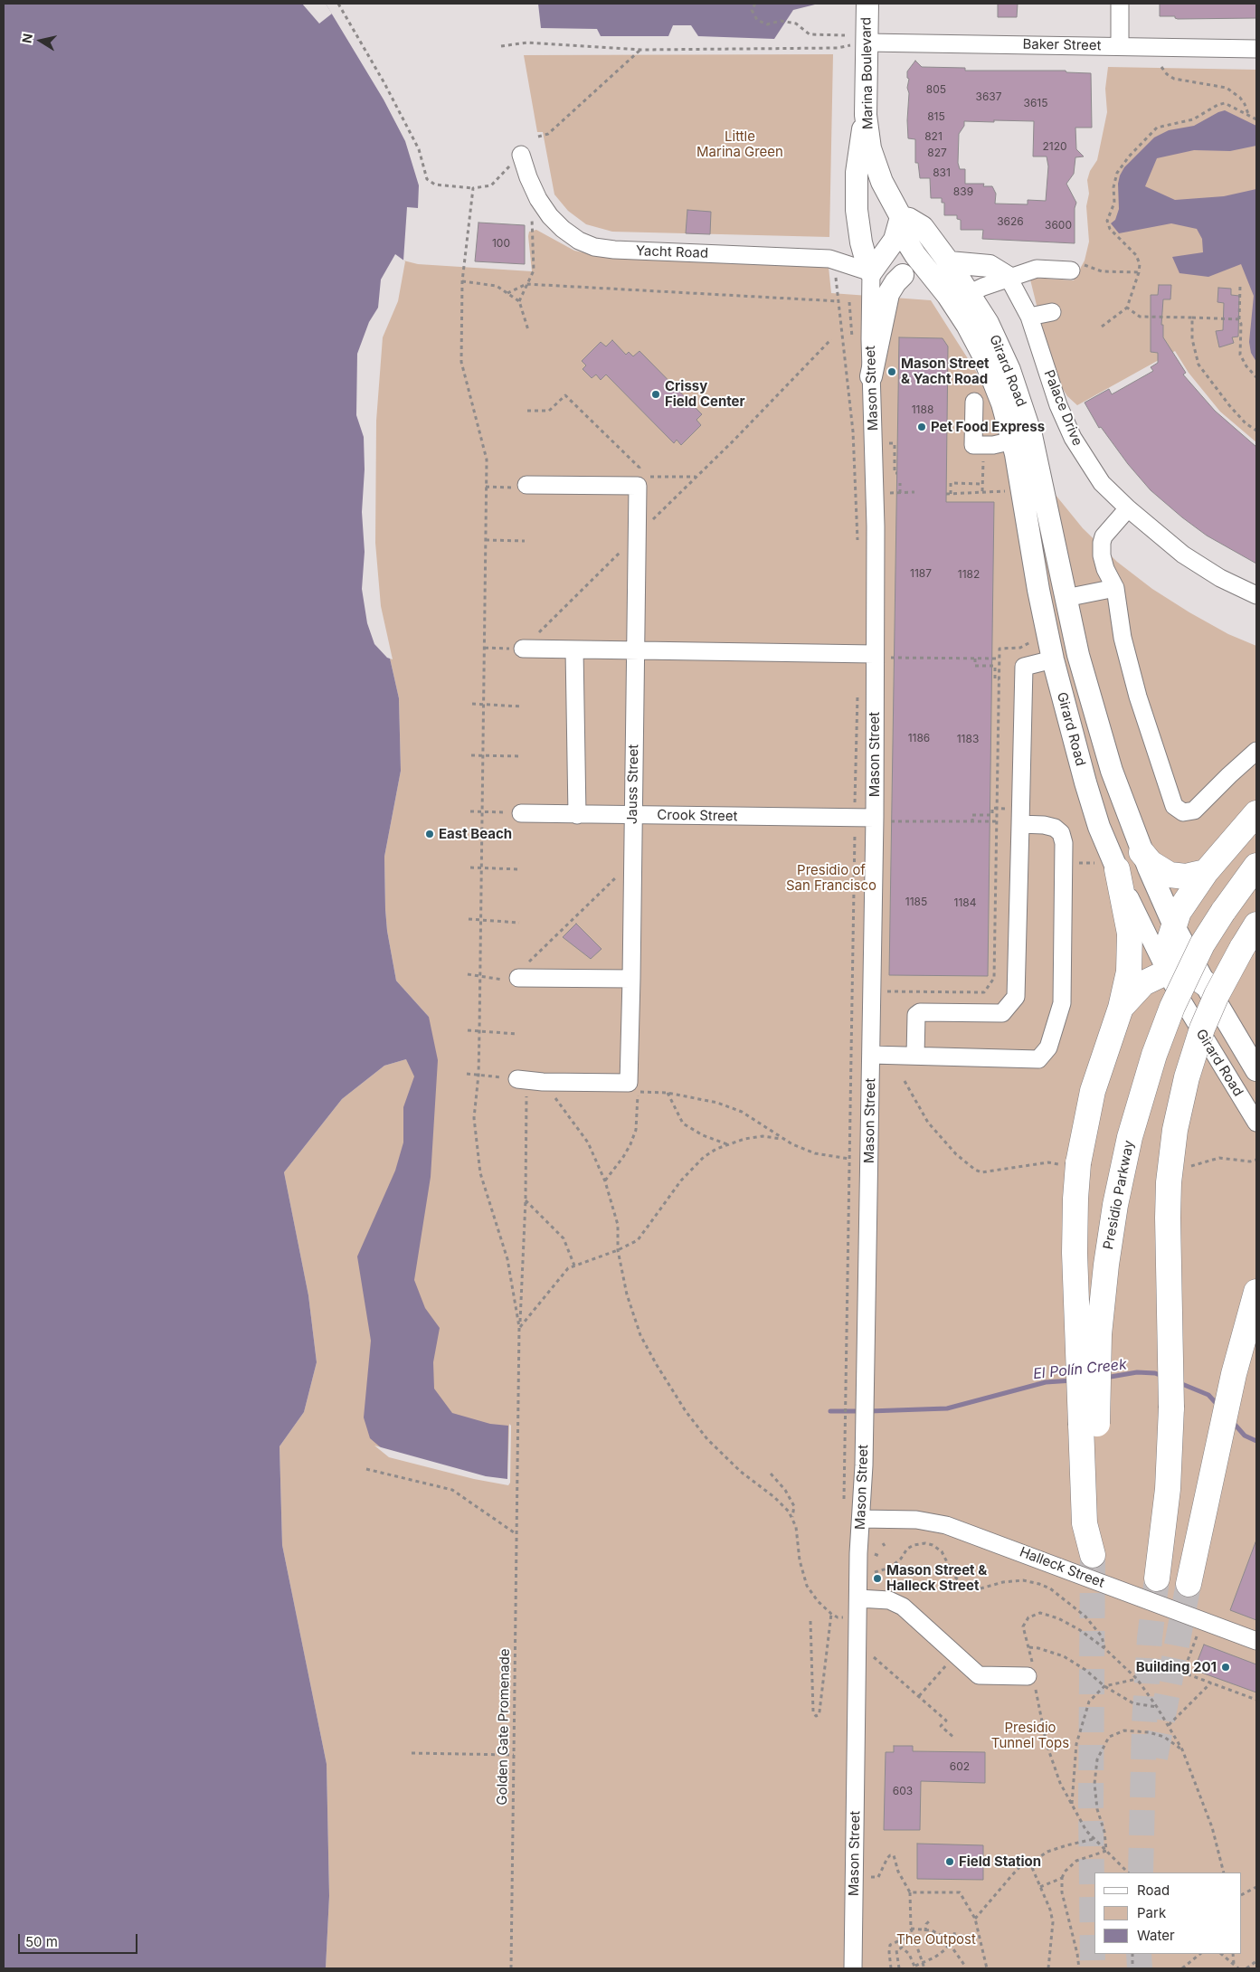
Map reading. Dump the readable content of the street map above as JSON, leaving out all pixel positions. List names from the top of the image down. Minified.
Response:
{"streets":{"highway":["Presidio Parkway"],"main road":["Marina Boulevard","Girard Road"],"street":["Baker Street","Yacht Road","Mason Street","Palace Drive","Jauss Street","Crook Street","Halleck Street"],"path":["Golden Gate Promenade"]},"crossings":[["Baker Street","Marina Boulevard"],["Marina Boulevard","Girard Road"],["Yacht Road","Mason Street"],["Mason Street","Crook Street"],["Mason Street","Halleck Street"],["Jauss Street","Crook Street"]],"water":["El Polín Creek"],"parks":["Little Marina Green","Presidio of San Francisco","Presidio Tunnel Tops","The Outpost"],"places":["Mason Street & Yacht Road","Crissy Field Center","Pet Food Express","East Beach","Mason Street & Halleck Street","Building 201","Field Station"],"house_numbers":["805","3637","3615","815","821","2120","827","831","839","3626","3600","100","1188","1187","1182","1186","1183","1185","1184","602","603"],"legend":["Road","Park","Water"],"scale_bar":"50 m","north":"left"}
